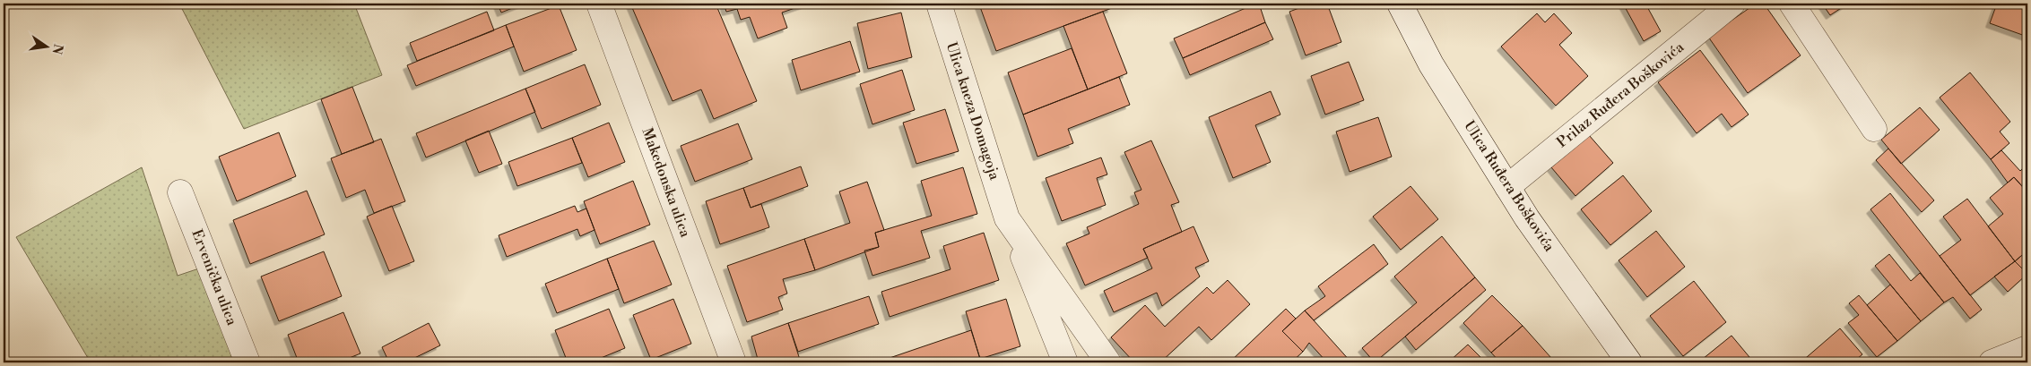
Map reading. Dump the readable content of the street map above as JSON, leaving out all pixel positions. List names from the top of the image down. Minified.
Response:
{"streets":{"street":["Prilaz Ruđera Boškovića","Ulica kneza Domagoja","Makedonska ulica","Ulica Ruđera Boškovića","Ervenička ulica"]},"crossings":[["Prilaz Ruđera Boškovića","Ulica Ruđera Boškovića"]],"north":"right"}
